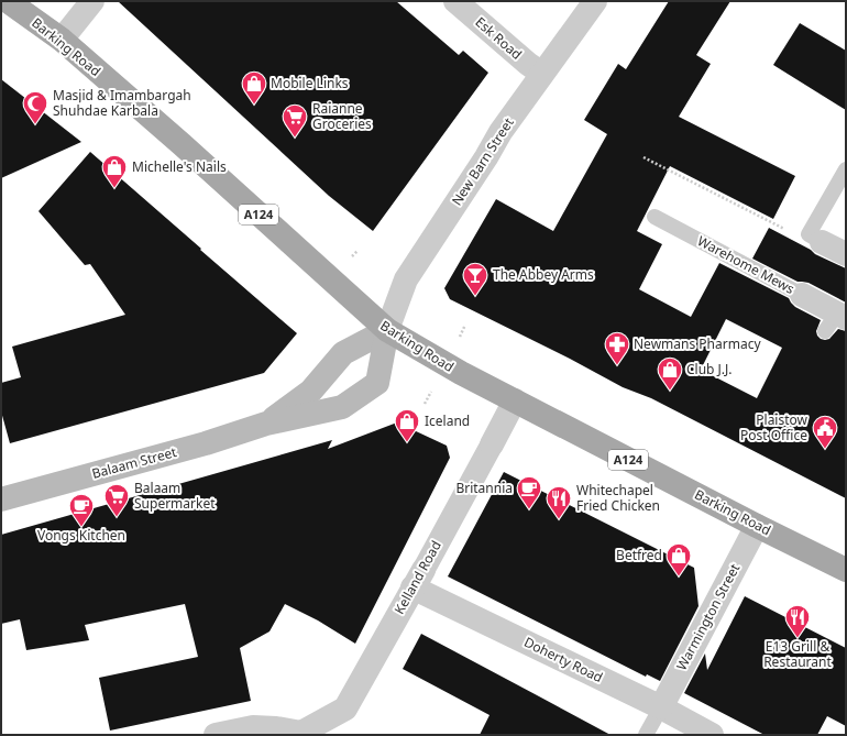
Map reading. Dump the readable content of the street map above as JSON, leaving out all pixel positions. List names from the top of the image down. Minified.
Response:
{"streets":{"main road":["Barking Road","A124","Balaam Street"],"street":["Esk Road","New Barn Street","Warehome Mews","Kelland Road","Warmington Street","Doherty Road"]},"crossings":[["Esk Road","New Barn Street"],["Barking Road","New Barn Street"],["Barking Road","Balaam Street"],["Barking Road","Kelland Road"],["Barking Road","Warmington Street"],["New Barn Street","Balaam Street"],["Kelland Road","Doherty Road"],["Warmington Street","Doherty Road"]],"places":{"shop":["Mobile Links","Michelle's Nails","Club J.J.","Iceland","Betfred"],"mosque":["Masjid & Imambargah Shuhdae Karbala"],"supermarket":["Raianne Groceries","Balaam Supermarket"],"bar":["The Abbey Arms"],"pharmacy":["Newmans Pharmacy"],"public building":["Plaistow Post Office"],"cafe":["Britannia","Vongs Kitchen"],"restaurant":["Whitechapel Fried Chicken","E13 Grill & Restaurant"]}}
